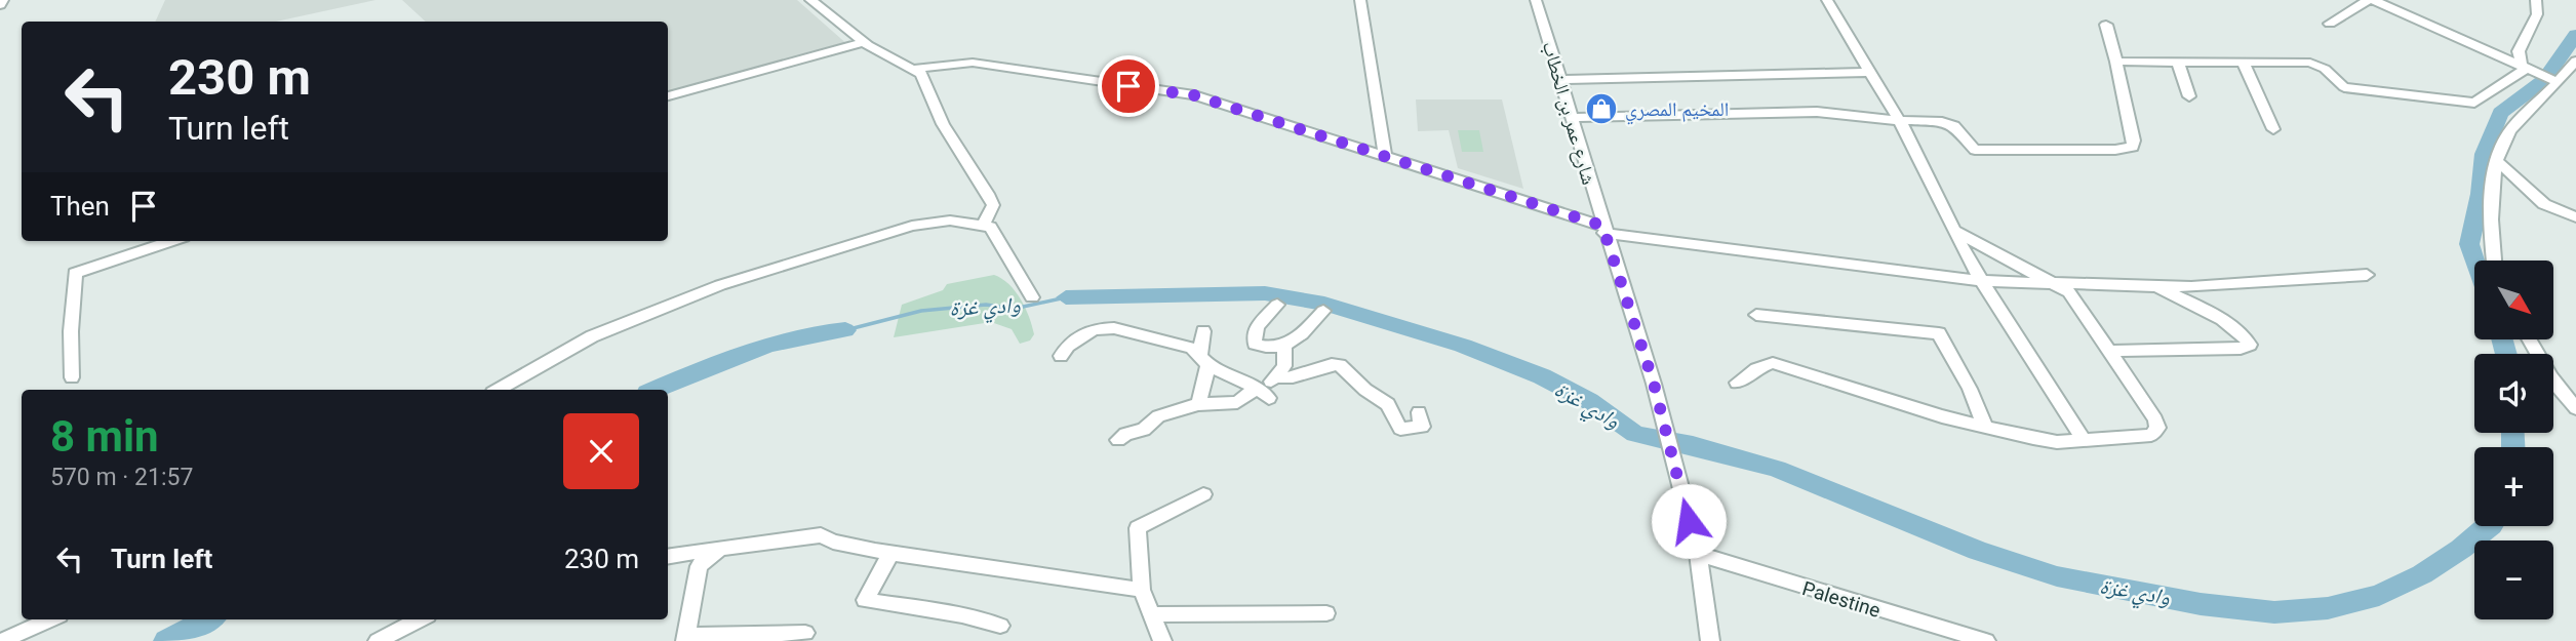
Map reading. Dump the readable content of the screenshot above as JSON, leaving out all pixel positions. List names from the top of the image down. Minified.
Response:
{"streets":{"street":["شارع عمر بن الخطاب","Palestine"]},"crossings":[["شارع عمر بن الخطاب","Palestine"]],"water":["وادي غزة"],"places":{"shop":["المخيم المصري"]},"north":"bottom right","page":{"turn":["230 m","Turn left"],"then":"Then","map_buttons":["+","−"],"heading":["8 min","570 m · 21:57"],"list":[{"name":"Turn left","value":"230 m"}]}}
